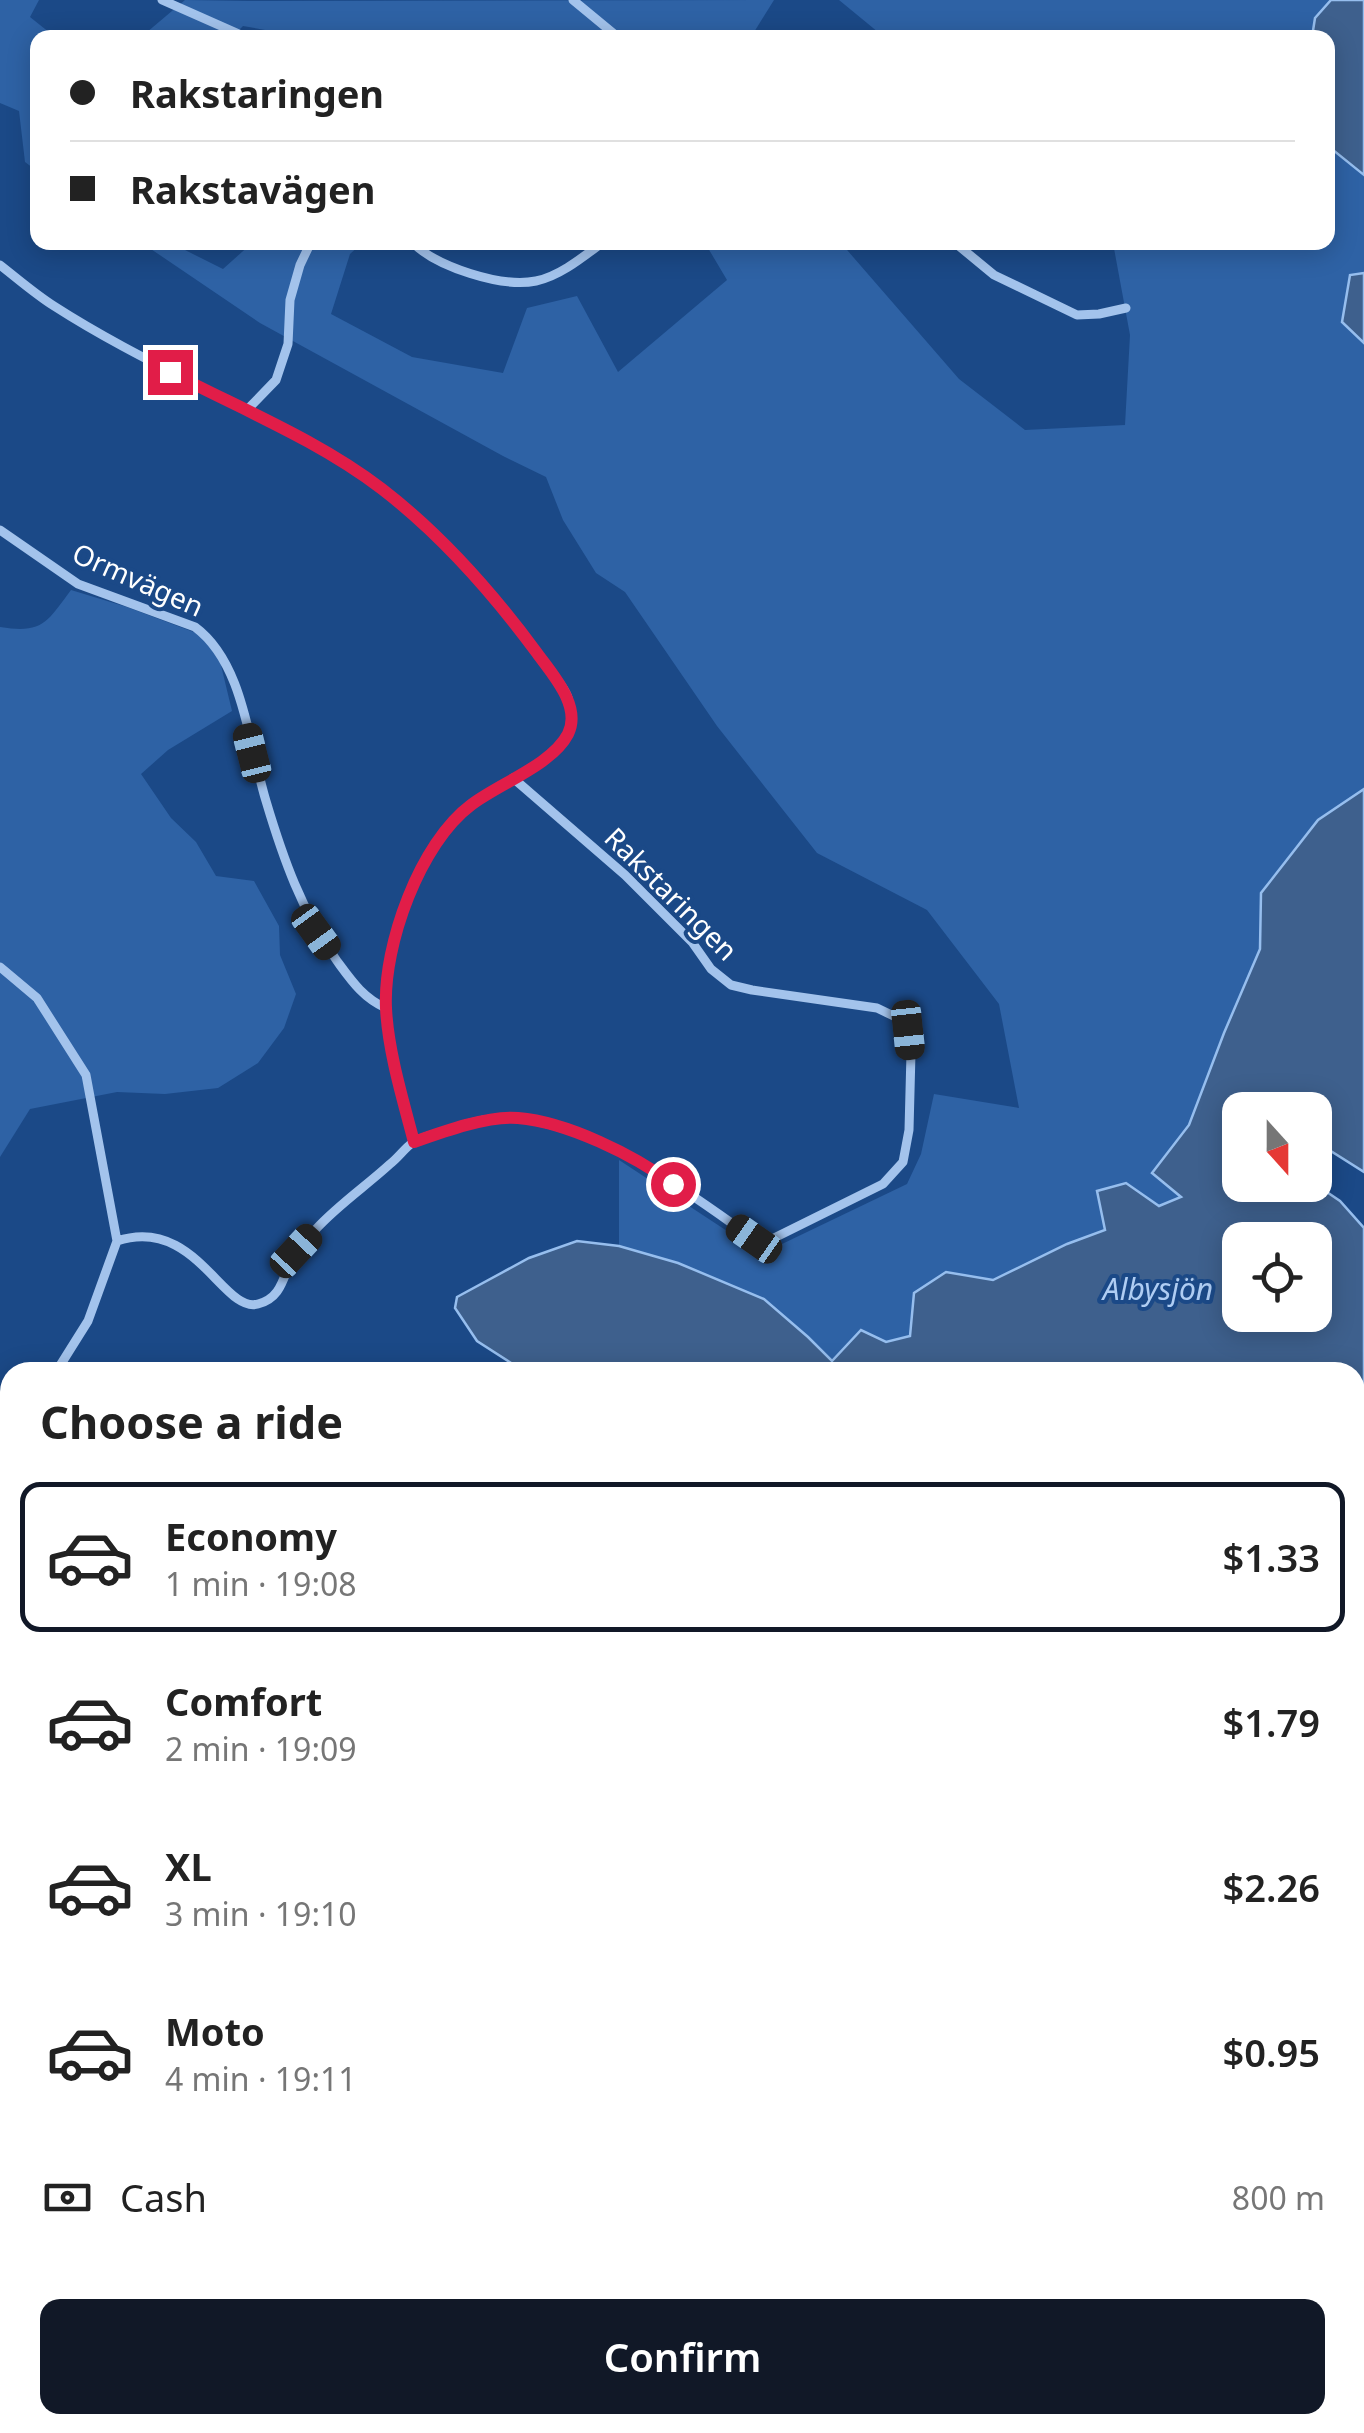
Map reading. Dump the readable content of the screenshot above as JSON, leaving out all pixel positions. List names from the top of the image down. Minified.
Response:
{"streets":{"street":["Ormvägen","Rakstaringen"]},"water":["Albysjön"],"north":"bottom","page":{"banner":["Rakstaringen","Rakstavägen"],"heading":"Choose a ride","list":[{"name":"Economy","note":"1 min · 19:08","value":"$1.33"},{"name":"Comfort","note":"2 min · 19:09","value":"$1.79"},{"name":"XL","note":"3 min · 19:10","value":"$2.26"},{"name":"Moto","note":"4 min · 19:11","value":"$0.95"}],"pay":["Cash","800 m"],"buttons":"Confirm"}}
